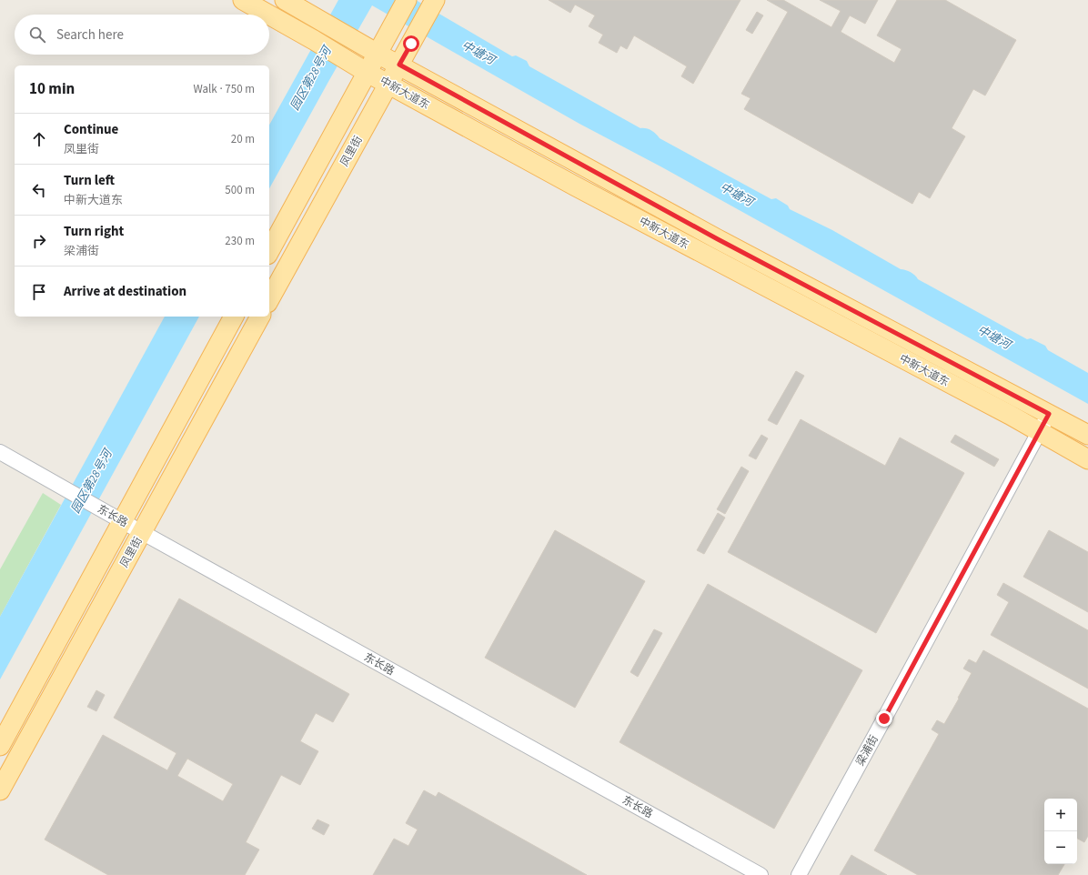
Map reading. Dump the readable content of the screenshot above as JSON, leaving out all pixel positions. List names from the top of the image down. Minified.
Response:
{"streets":{"main road":["中新大道东","凤里街"],"street":["东长路","梁浦街"]},"crossings":[["中新大道东","凤里街"],["中新大道东","梁浦街"],["凤里街","东长路"]],"water":["中塘河","园区第28号河"],"page":{"search":"Search here","heading":["10 min","Walk · 750 m"],"list":[["Continue","凤里街","20 m"],["Turn left","中新大道东","500 m"],["Turn right","梁浦街","230 m"],"Arrive at destination"],"map_buttons":["+","−"]}}
